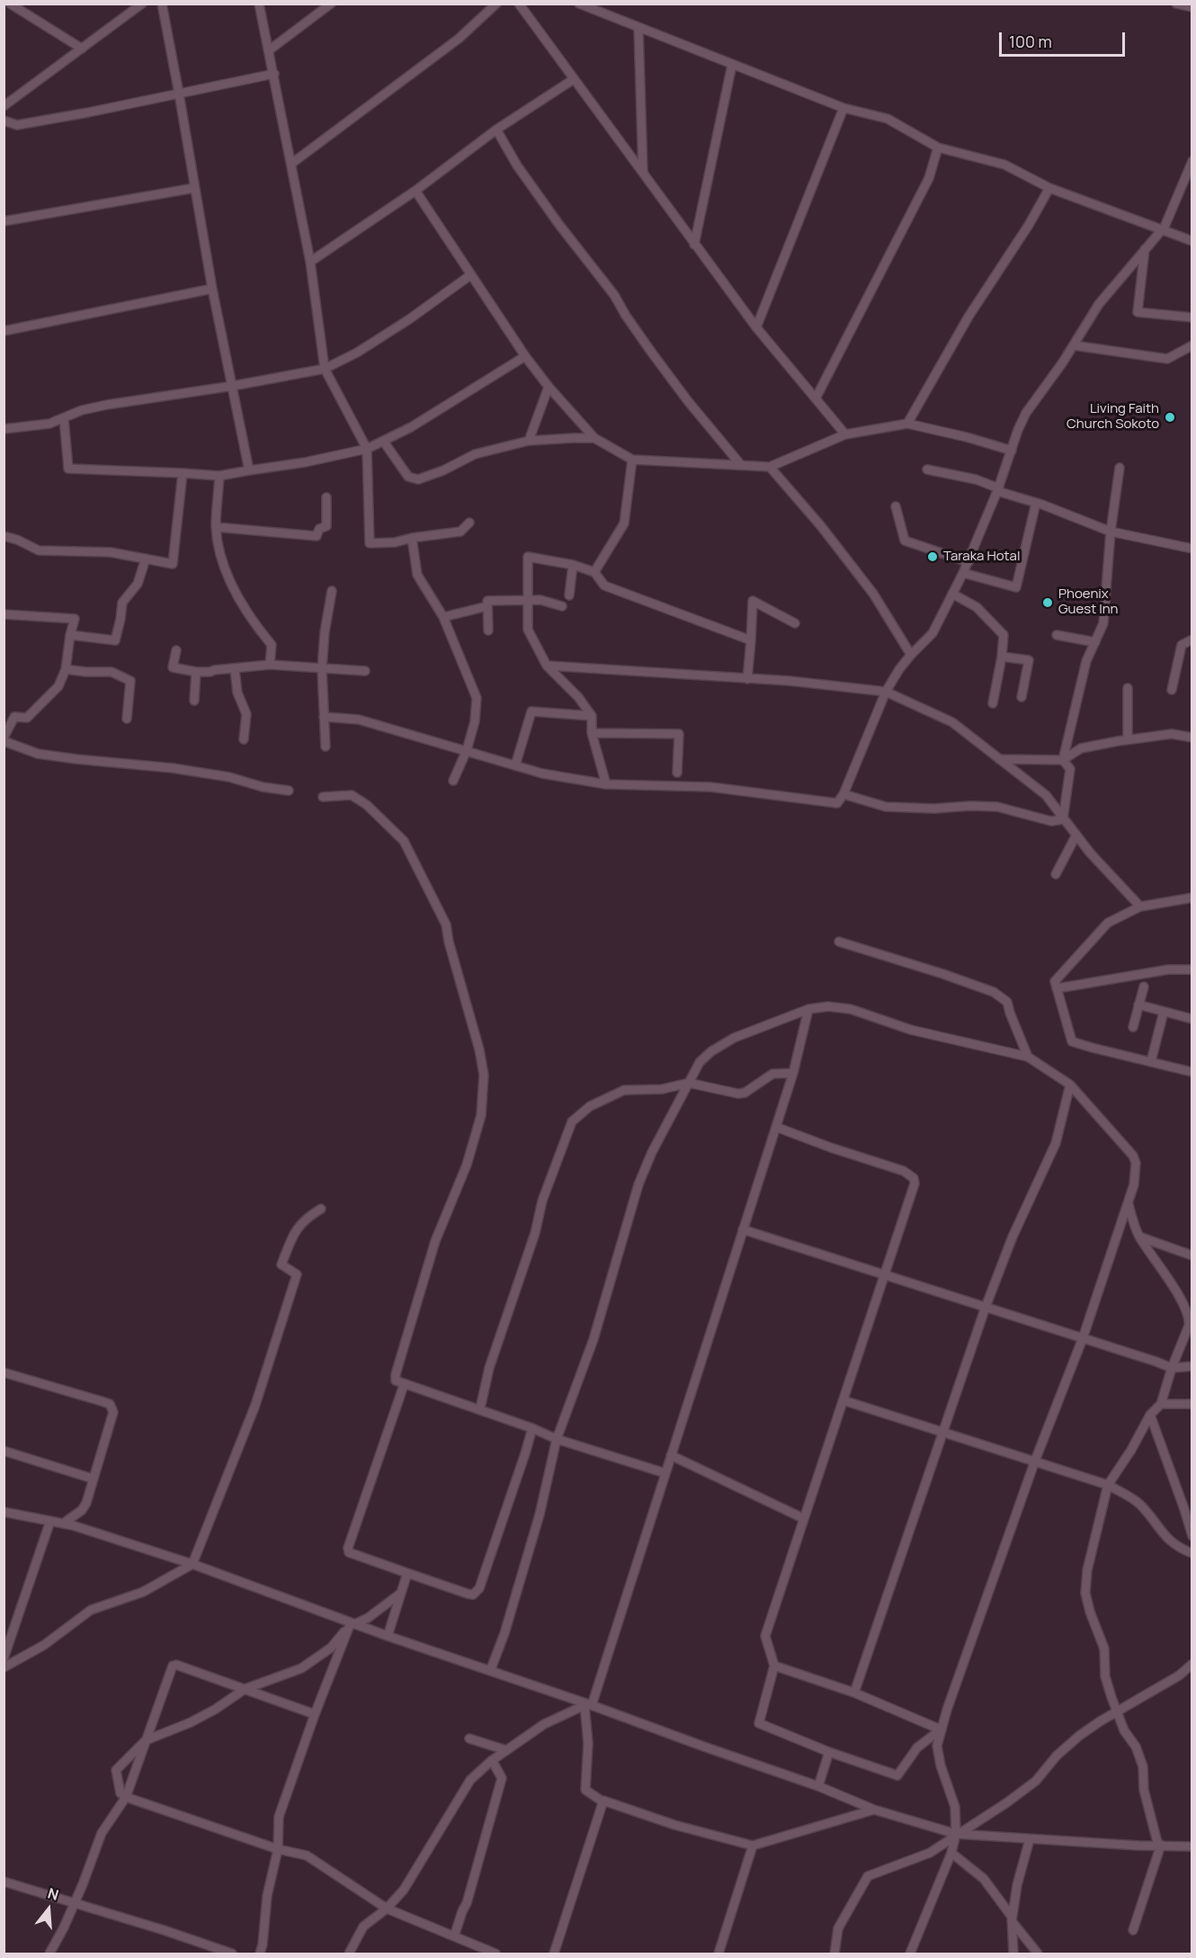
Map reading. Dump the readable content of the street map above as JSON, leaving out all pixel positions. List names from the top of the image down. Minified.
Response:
{"places":["Living Faith Church Sokoto","Taraka Hotal","Phoenix Guest Inn"],"scale_bar":"100 m","north":"top"}
